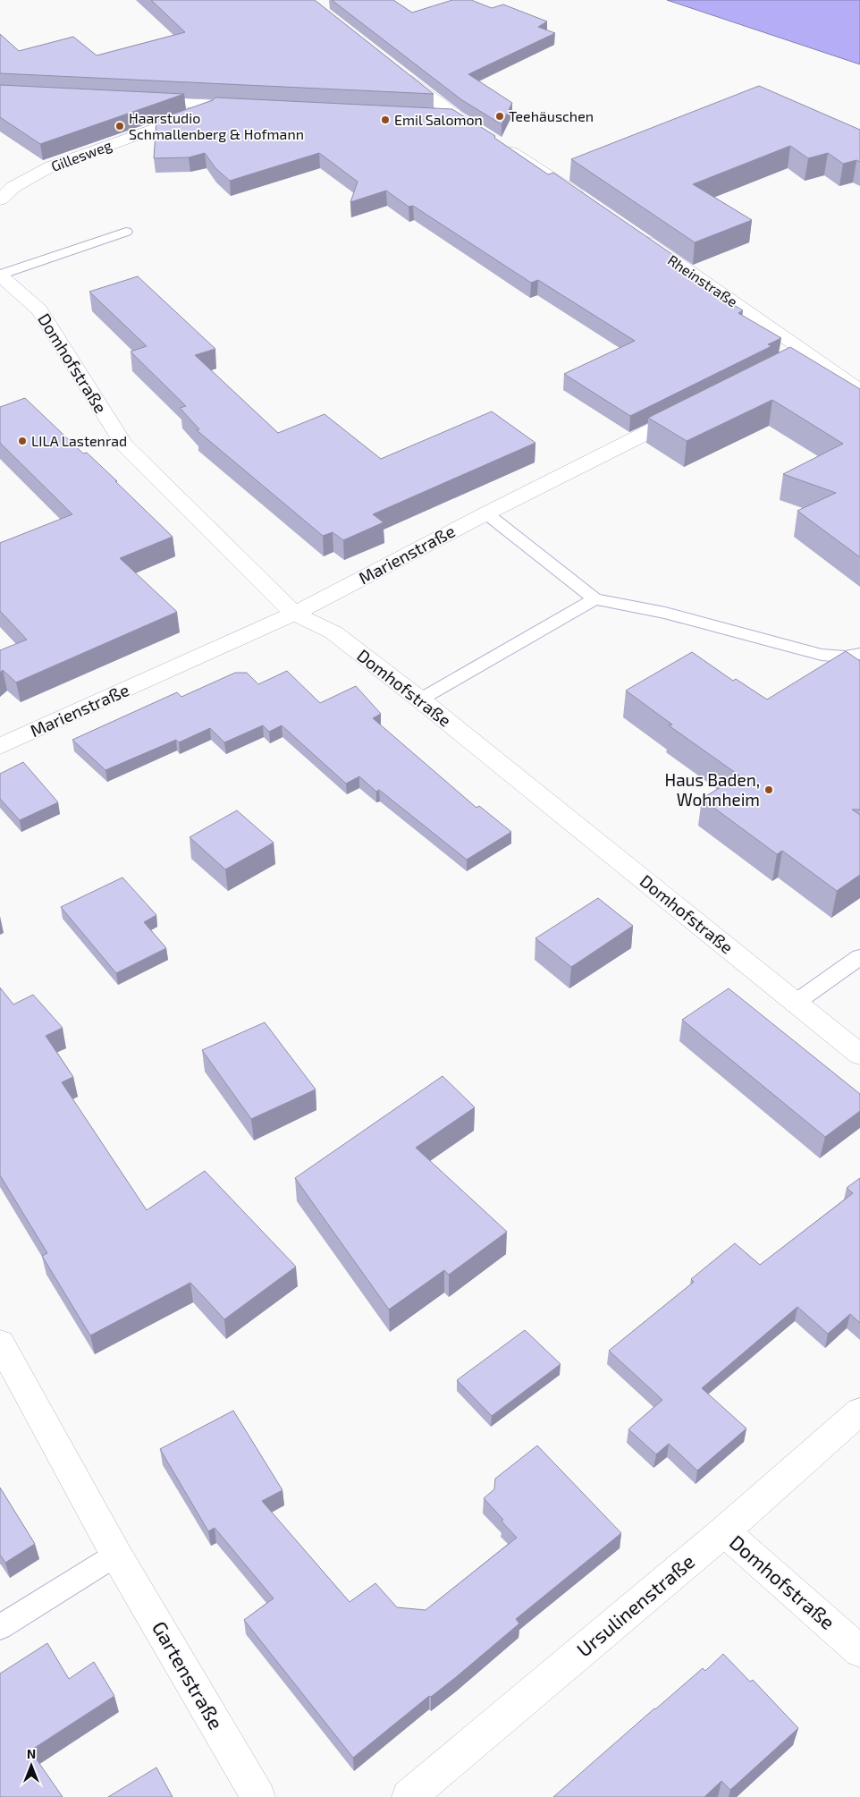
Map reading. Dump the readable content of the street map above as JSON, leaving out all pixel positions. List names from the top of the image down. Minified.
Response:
{"streets":{"street":["Gillesweg","Rheinstraße","Domhofstraße","Marienstraße","Ursulinenstraße","Gartenstraße"]},"crossings":[["Domhofstraße","Marienstraße"],["Domhofstraße","Ursulinenstraße"]],"places":["Teehäuschen","Emil Salomon","Haarstudio Schmallenberg & Hofmann","LILA Lastenrad","Haus Baden, Wohnheim"],"north":"top"}
